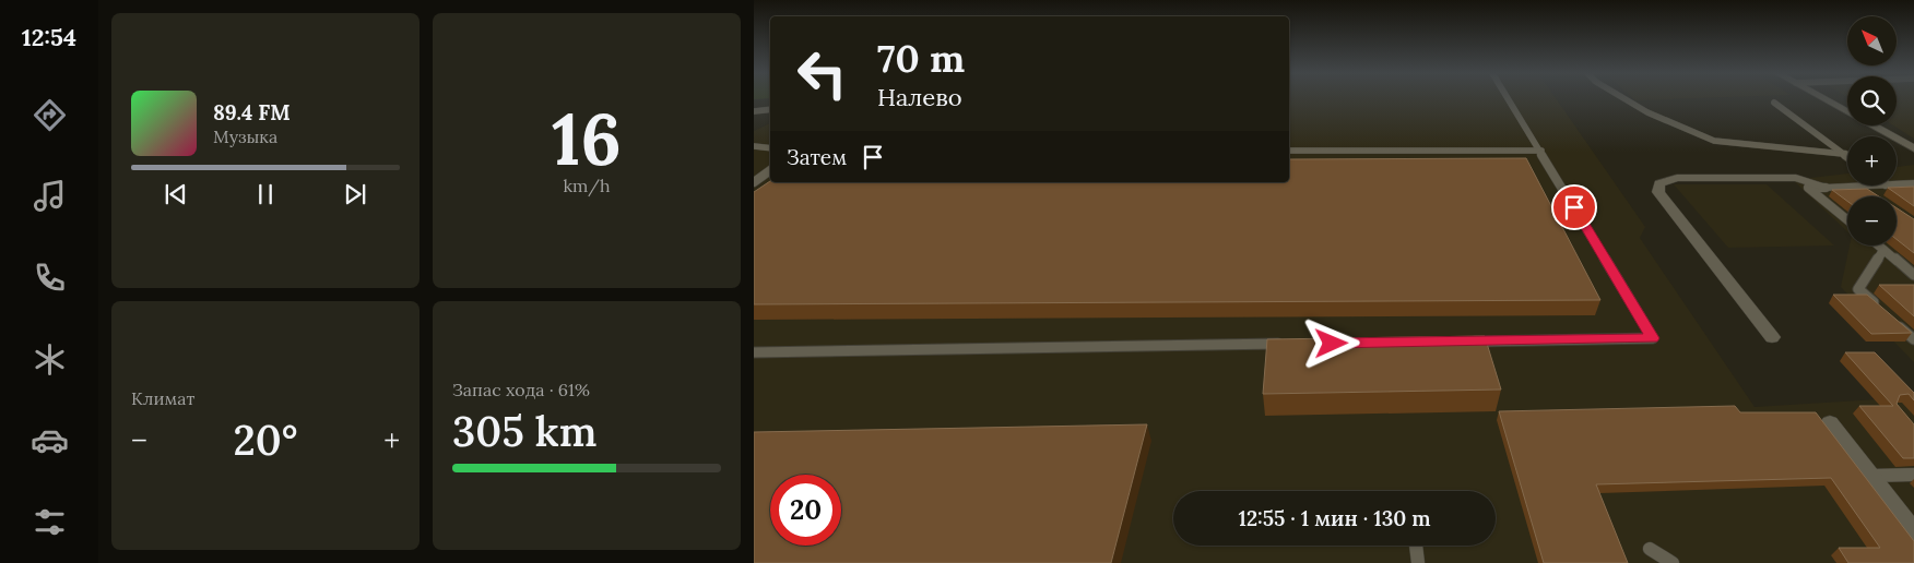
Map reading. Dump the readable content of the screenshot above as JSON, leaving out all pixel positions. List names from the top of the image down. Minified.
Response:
{"north":"top left","page":{"tabs":"12:54","tile":[["16","km/h"],"Климат",["Запас хода · 61%","305 km"]],"map_buttons":["+","−"],"turn":["70 m","Налево"],"song":["89.4 FM","Музыка"],"then":"Затем","heat":["−","20°","+"],"limit":"20","trip":"12:55 · 1 мин · 130 m"}}
